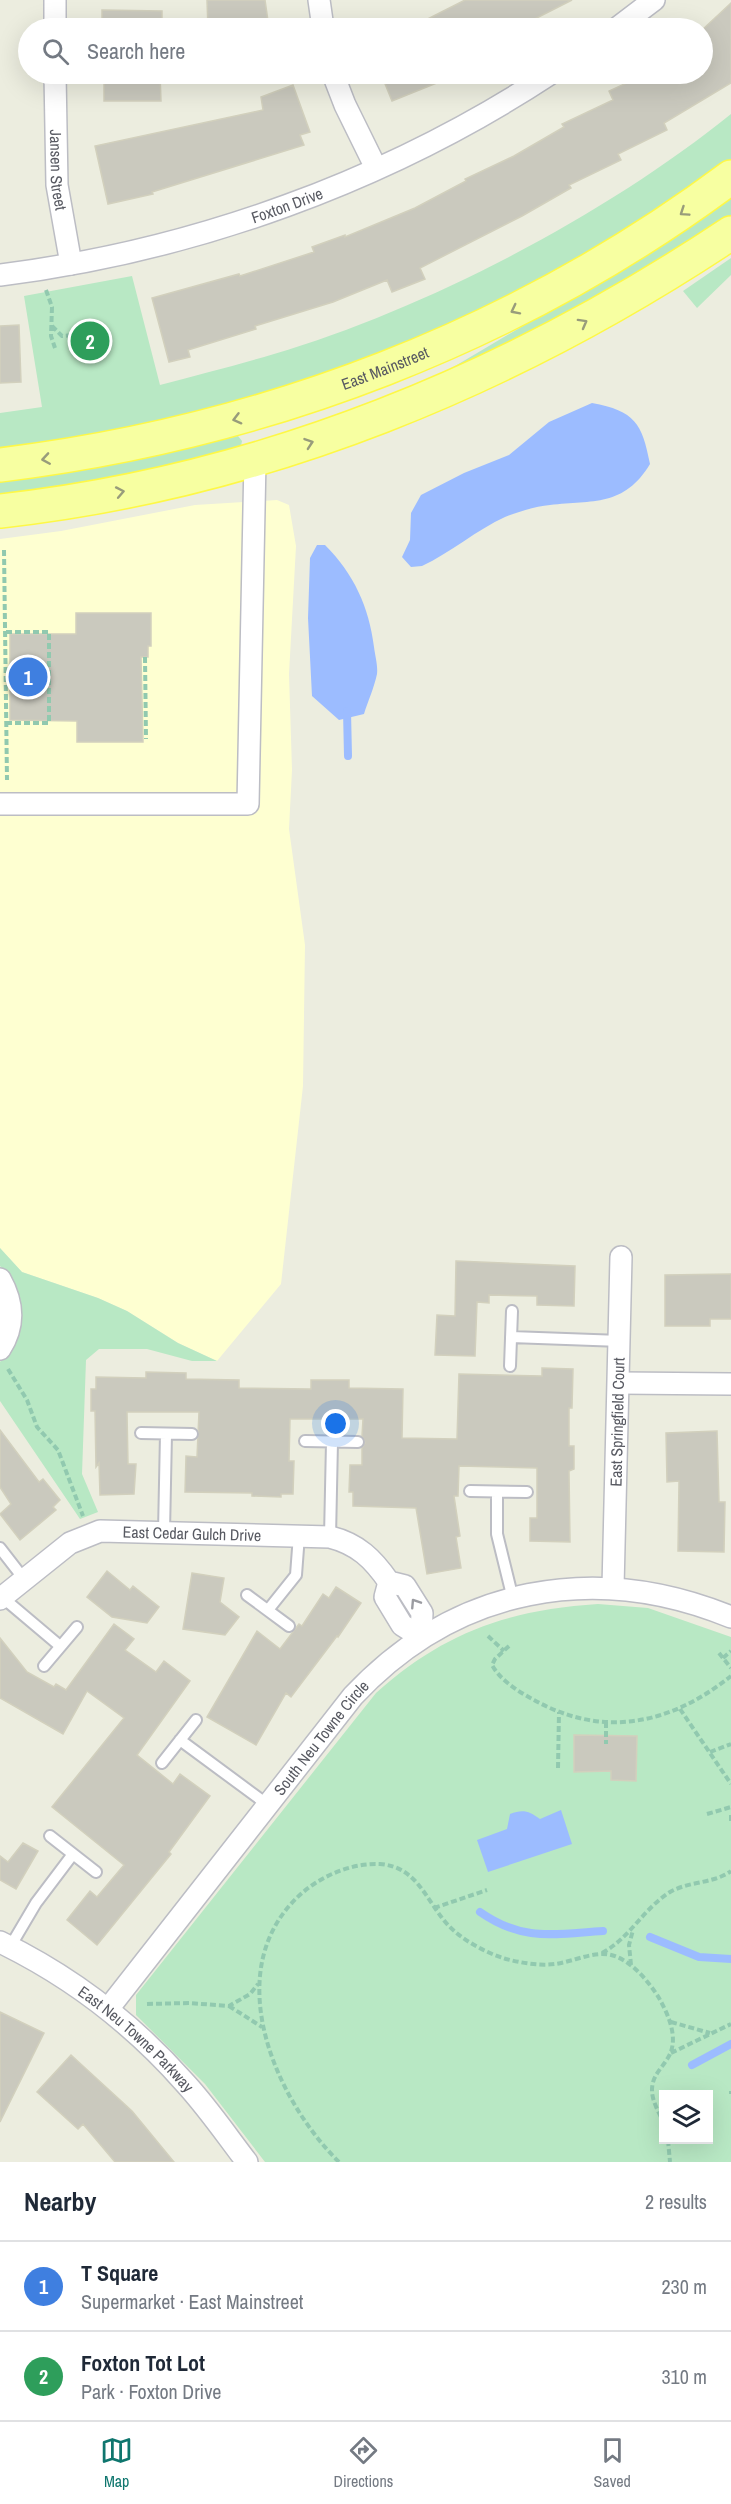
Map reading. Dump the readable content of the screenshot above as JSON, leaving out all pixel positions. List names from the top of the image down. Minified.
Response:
{"streets":{"main road":["East Mainstreet"],"street":["Jansen Street","Foxton Drive","East Springfield Court","East Cedar Gulch Drive","South Neu Towne Circle","East Neu Towne Parkway"]},"crossings":[["Jansen Street","Foxton Drive"],["East Springfield Court","South Neu Towne Circle"],["East Cedar Gulch Drive","South Neu Towne Circle"],["South Neu Towne Circle","East Neu Towne Parkway"]],"page":{"search":"Search here","pins":["2","1"],"heading":["Nearby","2 results"],"list":[{"mark":"1","name":"T Square","note":"Supermarket · East Mainstreet","value":"230 m"},{"mark":"2","name":"Foxton Tot Lot","note":"Park · Foxton Drive","value":"310 m"}],"nav":["Map","Directions","Saved"]}}
